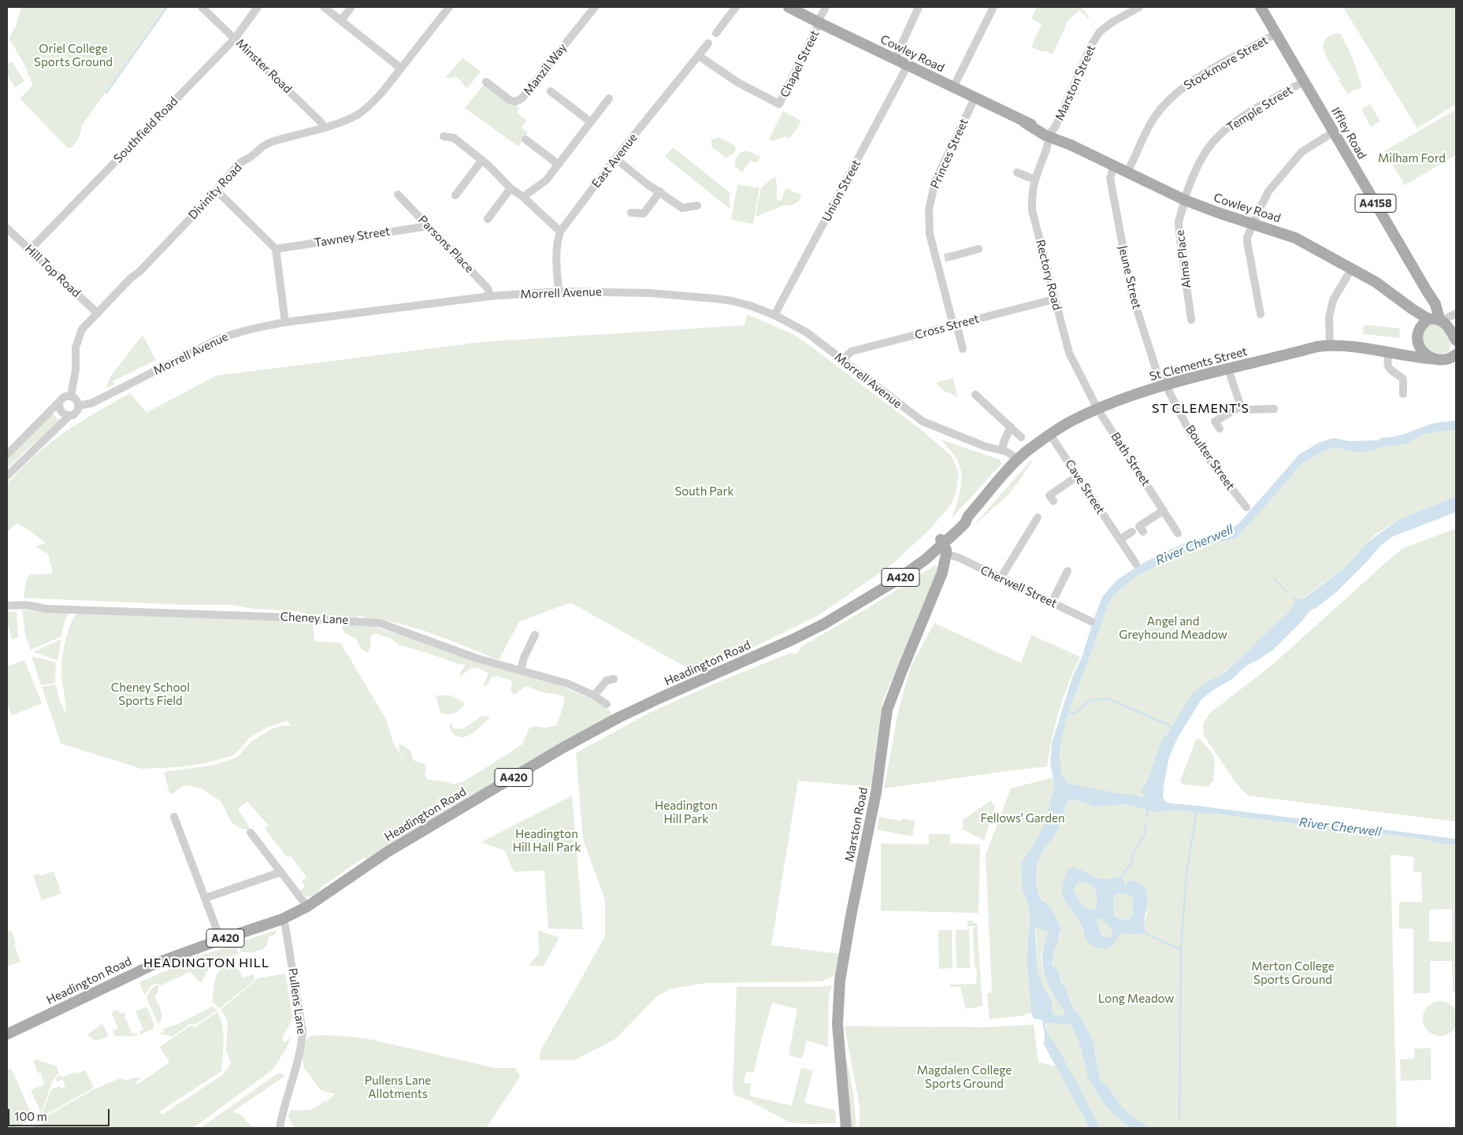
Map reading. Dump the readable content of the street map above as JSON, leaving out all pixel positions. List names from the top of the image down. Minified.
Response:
{"streets":{"main road":["Cowley Road","Iffley Road","A4158","St Clements Street","A420","Headington Road","Marston Road"],"street":["Stockmore Street","Chapel Street","Minster Road","Manzil Way","Marston Street","Temple Street","Southfield Road","Princes Street","East Avenue","Union Street","Divinity Road","Tawney Street","Parsons Place","Alma Place","Hill Top Road","Rectory Road","Jeune Street","Morrell Avenue","Cross Street","Boulter Street","Bath Street","Cave Street","Cherwell Street","Cheney Lane","Pullens Lane"]},"crossings":[["Cowley Road","Stockmore Street"],["Cowley Road","Chapel Street"],["Cowley Road","Marston Street"],["Cowley Road","Temple Street"],["Cowley Road","Iffley Road"],["Cowley Road","Princes Street"],["Cowley Road","Union Street"],["Cowley Road","Alma Place"],["Cowley Road","Rectory Road"],["Cowley Road","Jeune Street"],["Stockmore Street","Iffley Road"],["Chapel Street","East Avenue"],["Minster Road","Southfield Road"],["Minster Road","Divinity Road"],["Marston Street","Rectory Road"],["Temple Street","Iffley Road"],["Temple Street","Alma Place"],["Southfield Road","Hill Top Road"],["Princes Street","Cross Street"],["East Avenue","Morrell Avenue"],["Union Street","Morrell Avenue"],["Divinity Road","Hill Top Road"],["Divinity Road","Morrell Avenue"],["Tawney Street","Parsons Place"],["Parsons Place","Morrell Avenue"],["Rectory Road","Cross Street"],["Rectory Road","St Clements Street"],["Rectory Road","Bath Street"],["Jeune Street","St Clements Street"],["Jeune Street","Boulter Street"],["Morrell Avenue","Cross Street"],["Morrell Avenue","St Clements Street"],["Morrell Avenue","A420"],["St Clements Street","Boulter Street"],["St Clements Street","Bath Street"],["St Clements Street","Cave Street"],["St Clements Street","A420"],["A420","Cherwell Street"],["A420","Headington Road"],["A420","Marston Road"],["Cherwell Street","Headington Road"],["Cherwell Street","Marston Road"],["Headington Road","Marston Road"],["Headington Road","Pullens Lane"]],"districts":["ST CLEMENT'S","HEADINGTON HILL"],"water":["River Cherwell"],"parks":["Oriel College Sports Ground","Milham Ford","South Park","Angel and Greyhound Meadow","Cheney School Sports Field","Headington Hill Park","Fellows' Garden","Headington Hill Hall Park","Merton College Sports Ground","Long Meadow","Magdalen College Sports Ground","Pullens Lane Allotments"],"scale_bar":"100 m"}
